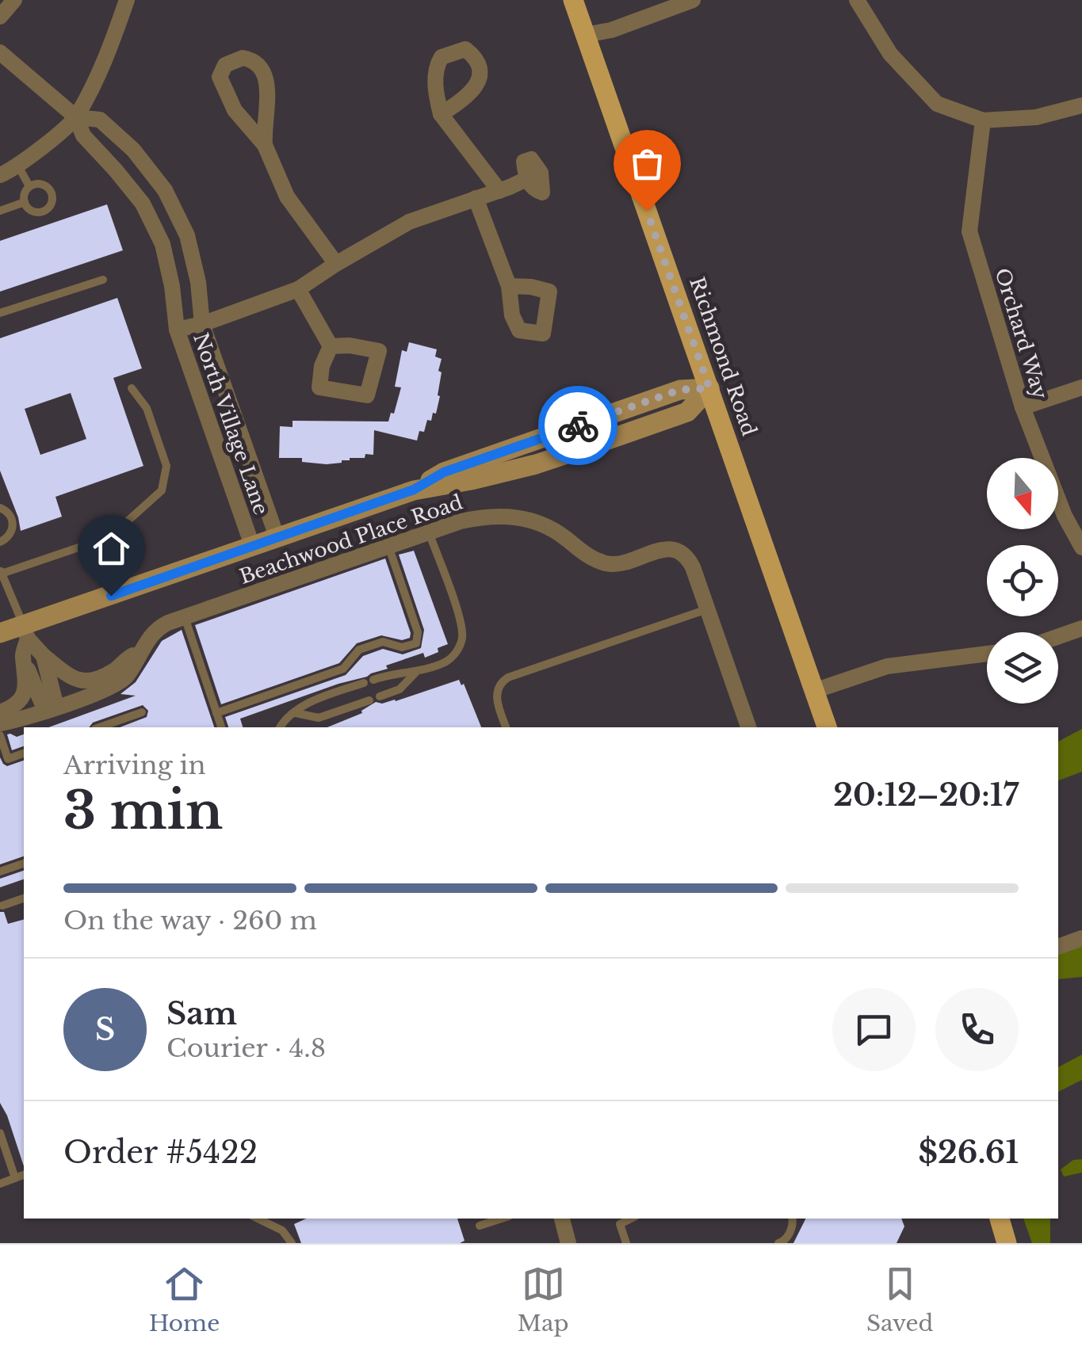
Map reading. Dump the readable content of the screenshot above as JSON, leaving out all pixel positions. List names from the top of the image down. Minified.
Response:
{"streets":{"main road":["Richmond Road"],"street":["Orchard Way","North Village Lane","Beachwood Place Road"]},"north":"bottom","page":{"heading":["3 min","Arriving in","20:12–20:17"],"panel":["Sam","Courier · 4.8","Order #5422","$26.61"],"bar":"On the way · 260 m","round":"S","tabs":["Home","Map","Saved"]}}
